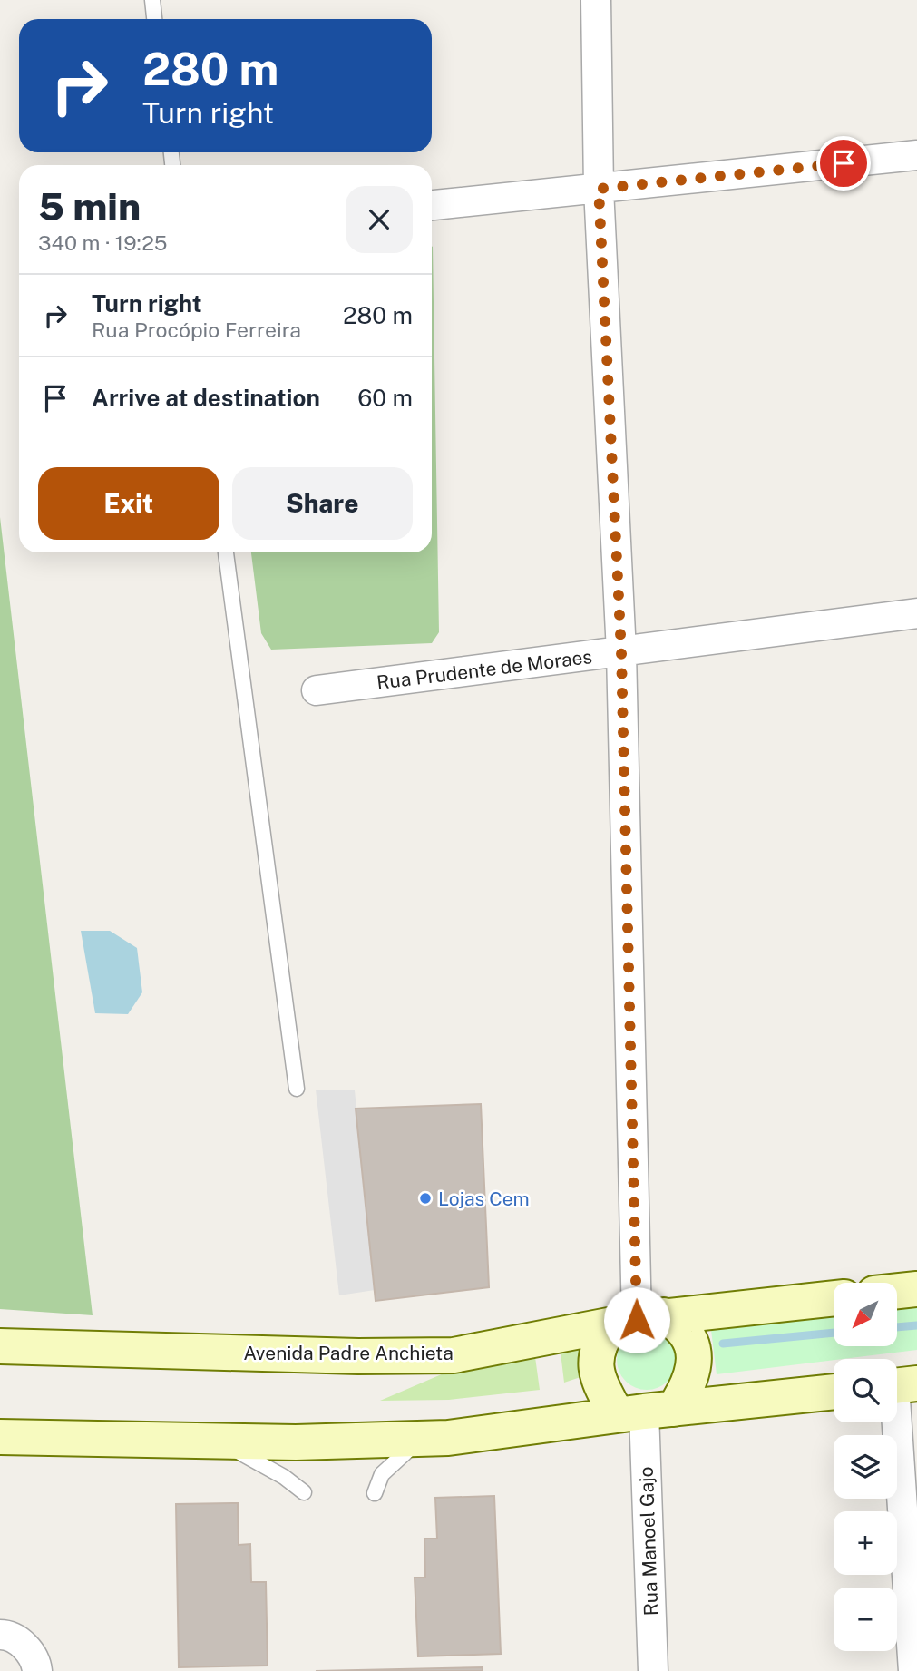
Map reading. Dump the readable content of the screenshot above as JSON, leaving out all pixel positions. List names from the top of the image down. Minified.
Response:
{"streets":{"main road":["Avenida Padre Anchieta"],"street":["Rua Prudente de Moraes","Rua Manoel Gajo"]},"crossings":[["Avenida Padre Anchieta","Rua Manoel Gajo"]],"places":["Lojas Cem"],"north":"bottom left","page":{"turn":["280 m","Turn right"],"heading":["5 min","340 m · 19:25"],"list":[{"name":"Turn right","note":"Rua Procópio Ferreira","value":"280 m"},{"name":"Arrive at destination","value":"60 m"}],"buttons":["Exit","Share"],"map_buttons":["+","−"]}}
